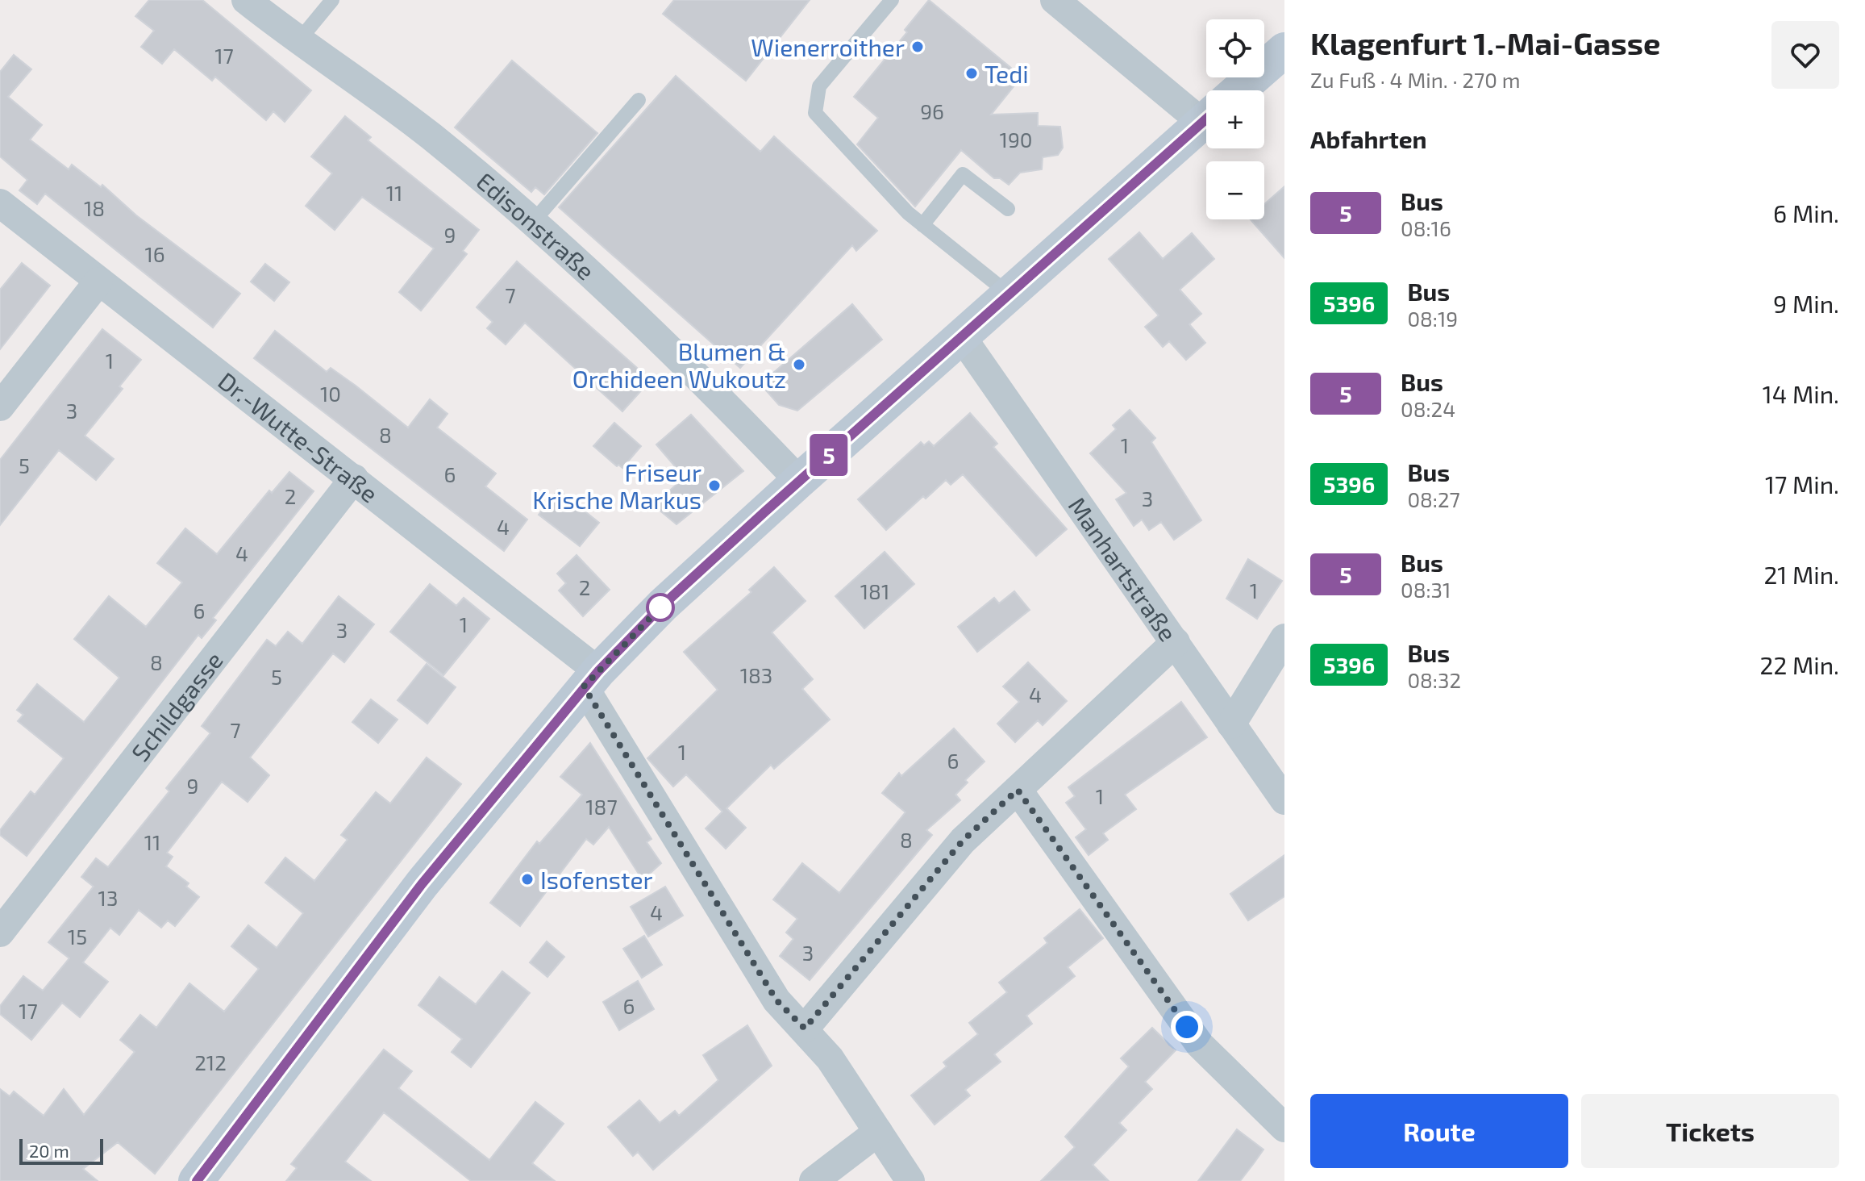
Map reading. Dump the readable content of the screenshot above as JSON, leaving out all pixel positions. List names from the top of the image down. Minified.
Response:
{"streets":{"street":["Edisonstraße","Dr.-Wutte-Straße","Manhartstraße","Schildgasse"]},"crossings":[["Dr.-Wutte-Straße","Schildgasse"]],"places":["Wienerroither","Tedi","Blumen & Orchideen Wukoutz","Friseur Krische Markus","Isofenster"],"lines":["bus line 5"],"house_numbers":["17","96","190","11","18","9","16","7","1","10","3","8","1","5","6","2","3","4","4","2","1","181","6","1","3","8","183","5","4","7","1","6","9","1","187","8","11","13","4","15","3","6","17","212"],"scale_bar":"20 m","page":{"on_map":"5","heading":[["Klagenfurt 1.-Mai-Gasse","Zu Fuß · 4 Min. · 270 m"],"Abfahrten"],"map_buttons":["+","−"],"list":[{"mark":"5","name":"Bus","note":"08:16","value":"6 Min."},{"mark":"5396","name":"Bus","note":"08:19","value":"9 Min."},{"mark":"5","name":"Bus","note":"08:24","value":"14 Min."},{"mark":"5396","name":"Bus","note":"08:27","value":"17 Min."},{"mark":"5","name":"Bus","note":"08:31","value":"21 Min."},{"mark":"5396","name":"Bus","note":"08:32","value":"22 Min."}],"buttons":["Route","Tickets"],"scale":"20 m"}}
